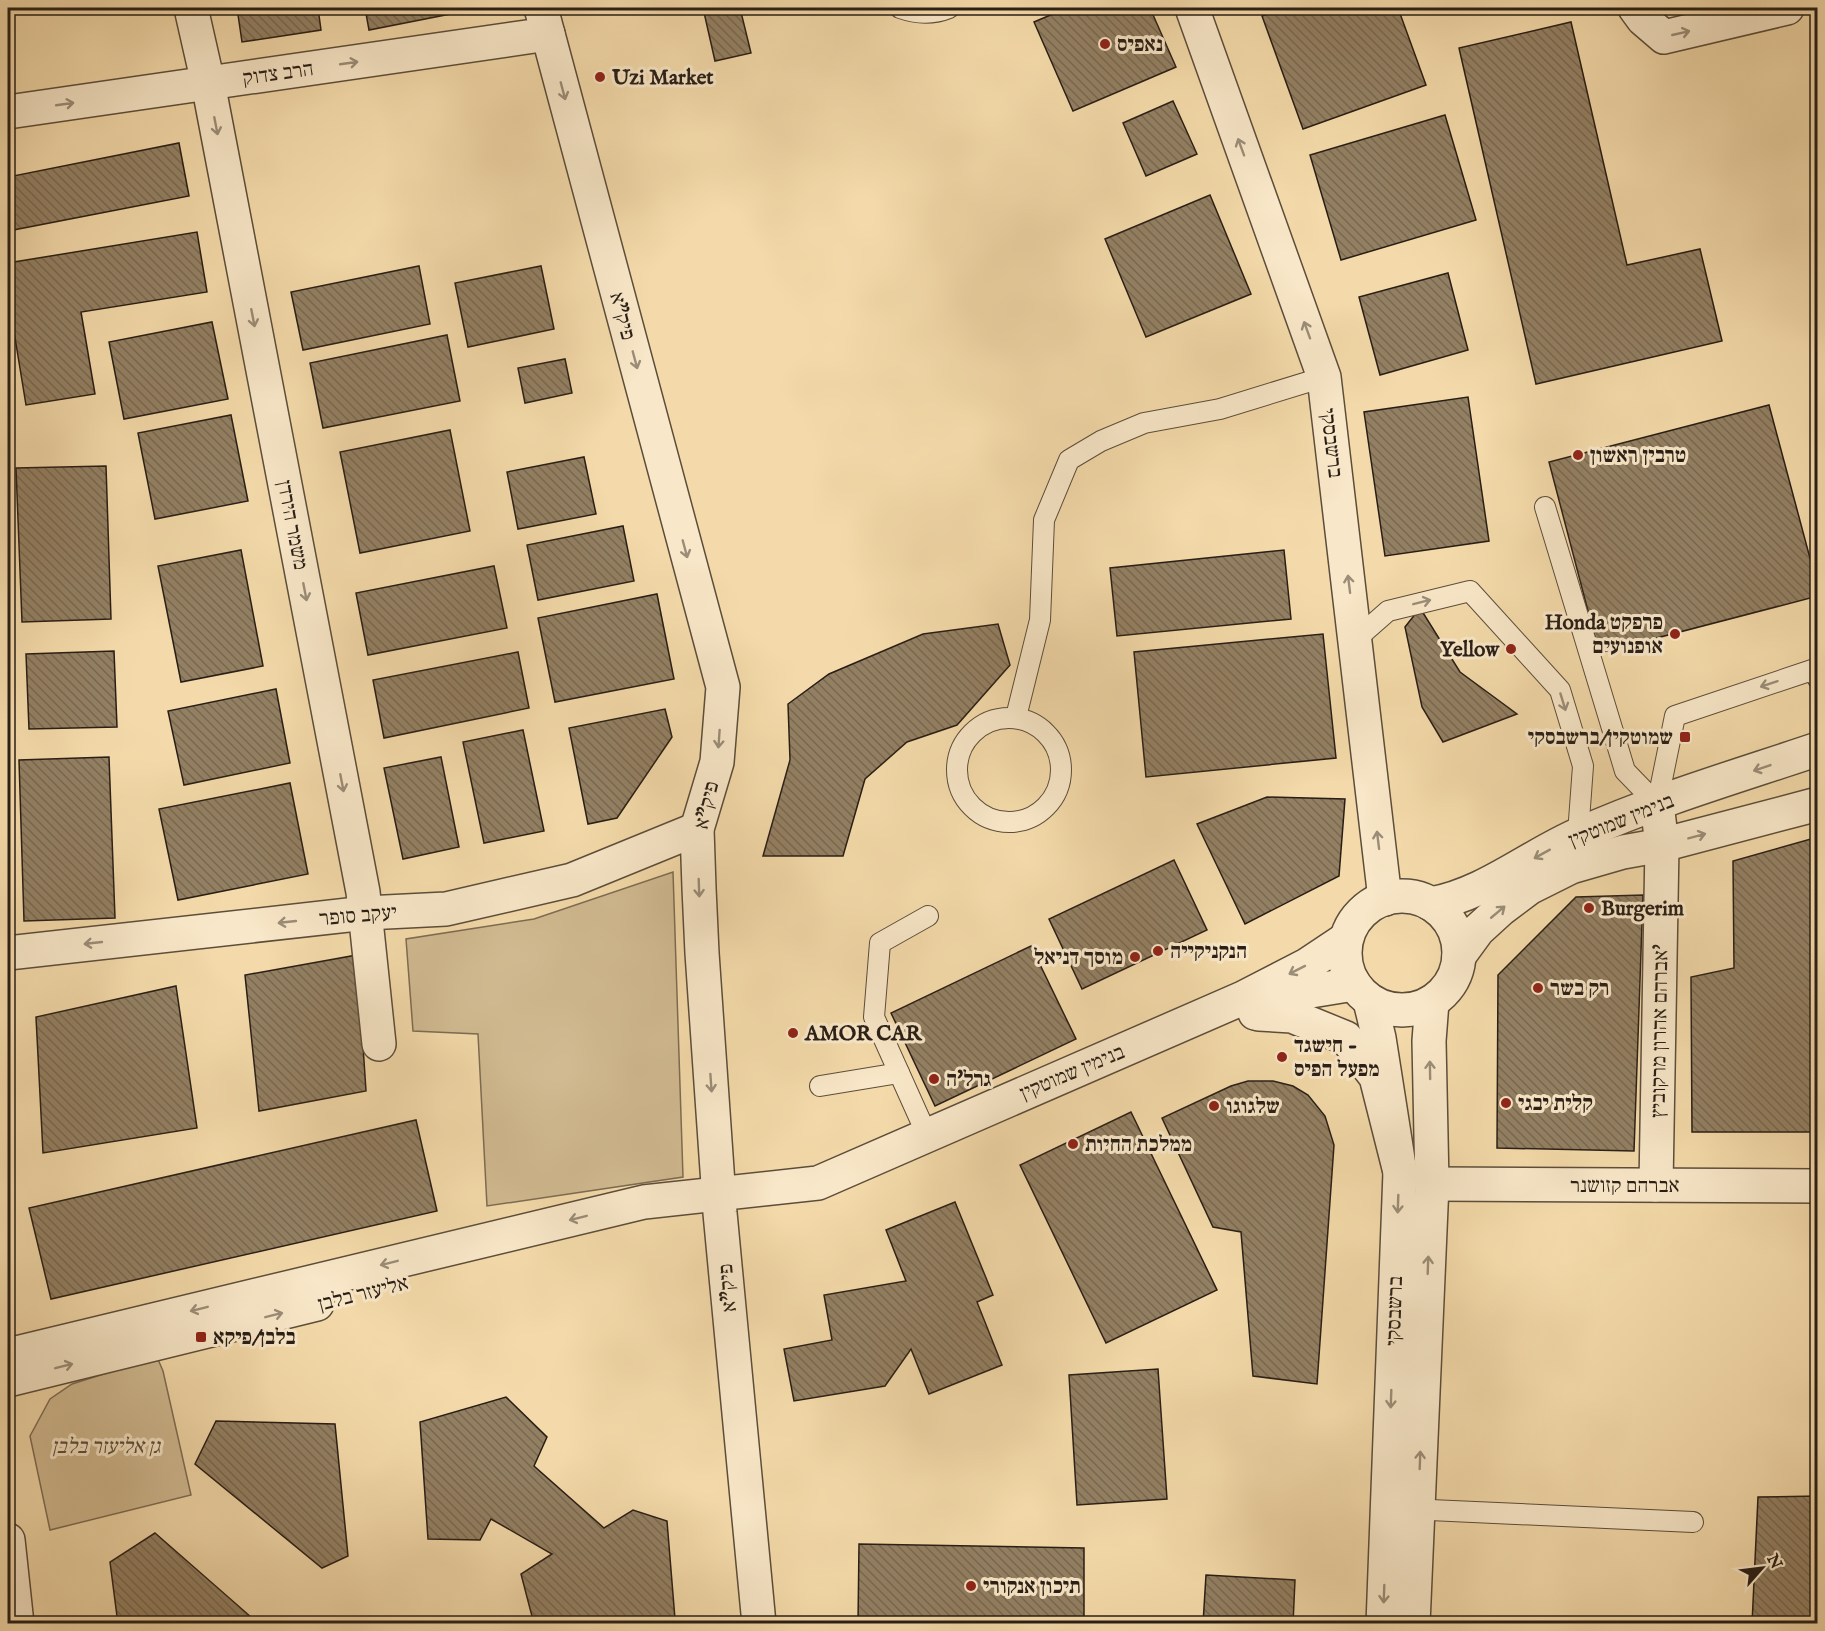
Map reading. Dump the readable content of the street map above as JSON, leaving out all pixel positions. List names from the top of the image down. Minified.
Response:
{"streets":{"street":["הרב צדוק","פיק\"א","ברשבסקי","משמר הירדן","בנימין שמוטקין","יעקב סופר","אברהם אהרון מרקוביץ'","אברהם קזושנר","אליעזר בלבן"]},"crossings":[["הרב צדוק","פיק\"א"],["הרב צדוק","משמר הירדן"],["פיק\"א","בנימין שמוטקין"],["פיק\"א","יעקב סופר"],["פיק\"א","אליעזר בלבן"],["ברשבסקי","בנימין שמוטקין"],["ברשבסקי","אברהם קזושנר"],["משמר הירדן","יעקב סופר"],["בנימין שמוטקין","אברהם אהרון מרקוביץ'"],["בנימין שמוטקין","אליעזר בלבן"],["אברהם אהרון מרקוביץ'","אברהם קזושנר"]],"one_way":["הרב צדוק","פיק\"א","משמר הירדן","יעקב סופר"],"parks":["גן אליעזר בלבן"],"places":{"other":["נאפיס","Uzi Market","טרבין ראשון","Honda פרפקט אופנועים","Yellow","Burgerim","הנקניקייה","מוסך דניאל","רק בשר","AMOR CAR","חישגד - מפעל הפיס","גרל'ה","קלית יבגי","שלגוגו","ממלכת החיות","תיכון אנקורי"],"transit":["שמוטקין/ברשבסקי","בלבן/פיקא"]},"north":"top right"}
